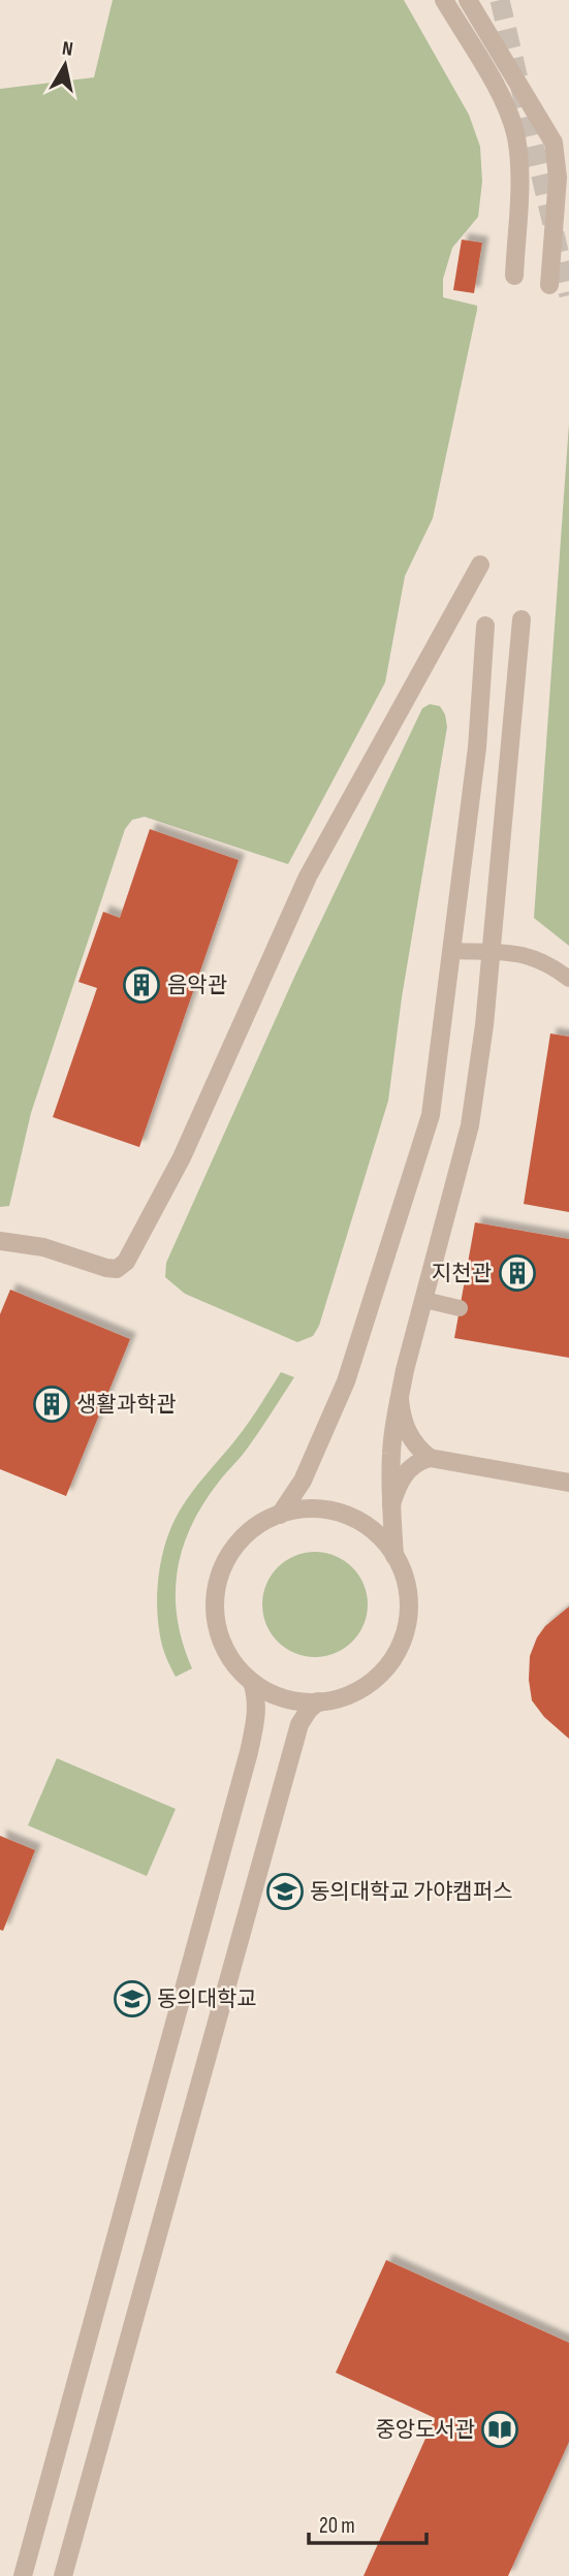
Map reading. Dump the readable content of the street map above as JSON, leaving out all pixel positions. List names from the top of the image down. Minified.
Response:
{"places":{"building":["음악관","지천관","생활과학관"],"school or university":["동의대학교 가야캠퍼스","동의대학교"],"library":["중앙도서관"]},"scale_bar":"20 m","north":"top"}
